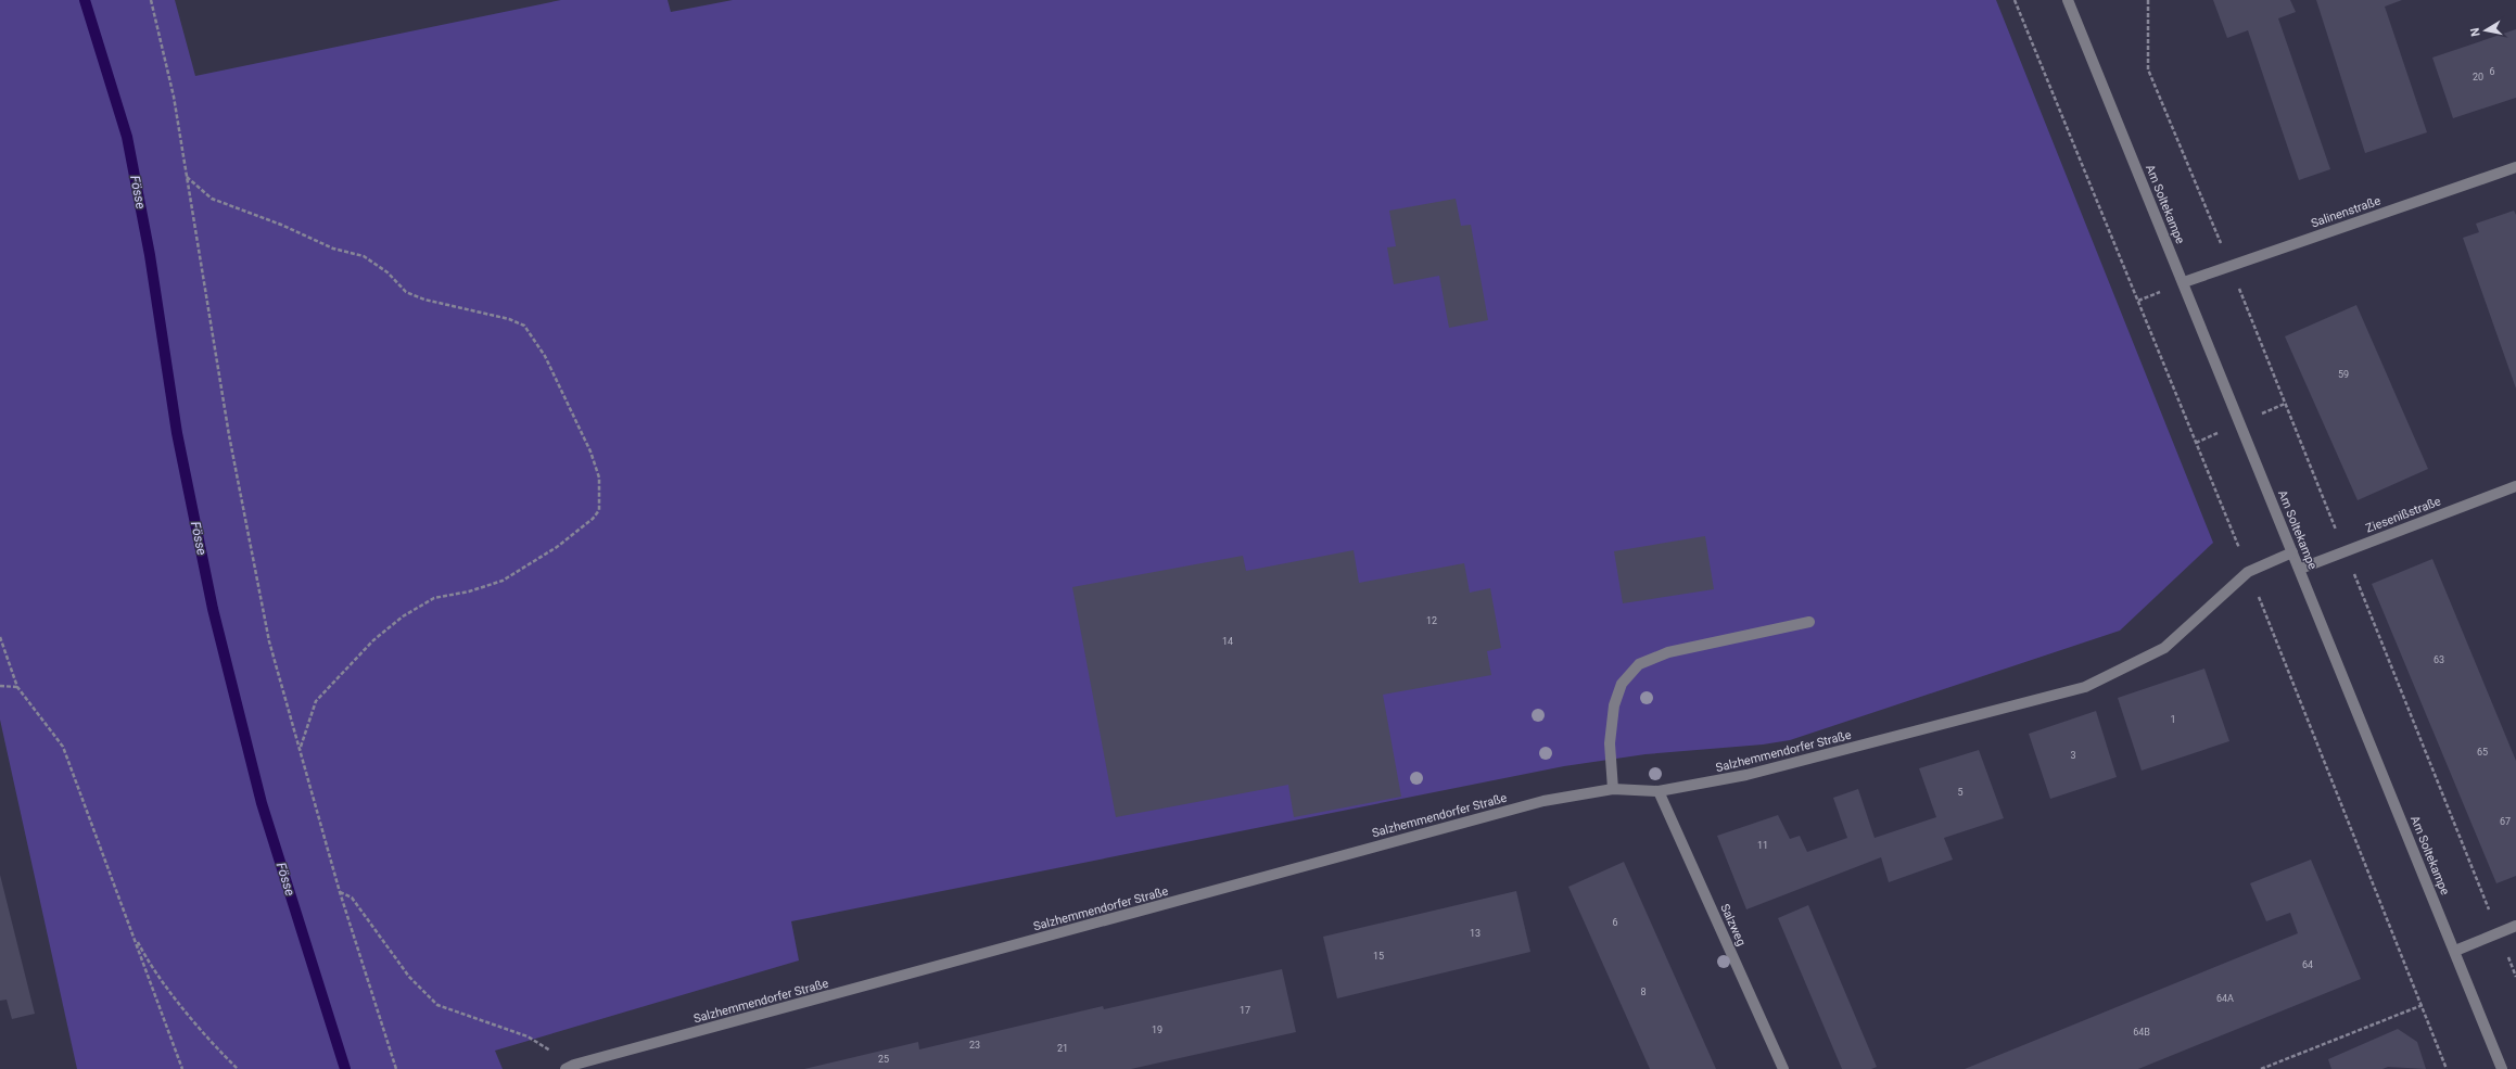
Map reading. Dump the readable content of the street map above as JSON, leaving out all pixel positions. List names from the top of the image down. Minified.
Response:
{"streets":{"street":["Am Soltekampe","Salinenstraße","Ziesenißstraße","Salzhemmendorfer Straße","Salzweg"]},"crossings":[["Am Soltekampe","Salinenstraße"],["Am Soltekampe","Ziesenißstraße"],["Am Soltekampe","Salzhemmendorfer Straße"],["Salzhemmendorfer Straße","Salzweg"]],"water":["Fösse"],"house_numbers":["6","20","59","12","14","63","1","65","3","5","67","11","6","13","15","64","8","64A","17","19","64B","23","21","25"],"north":"left"}
